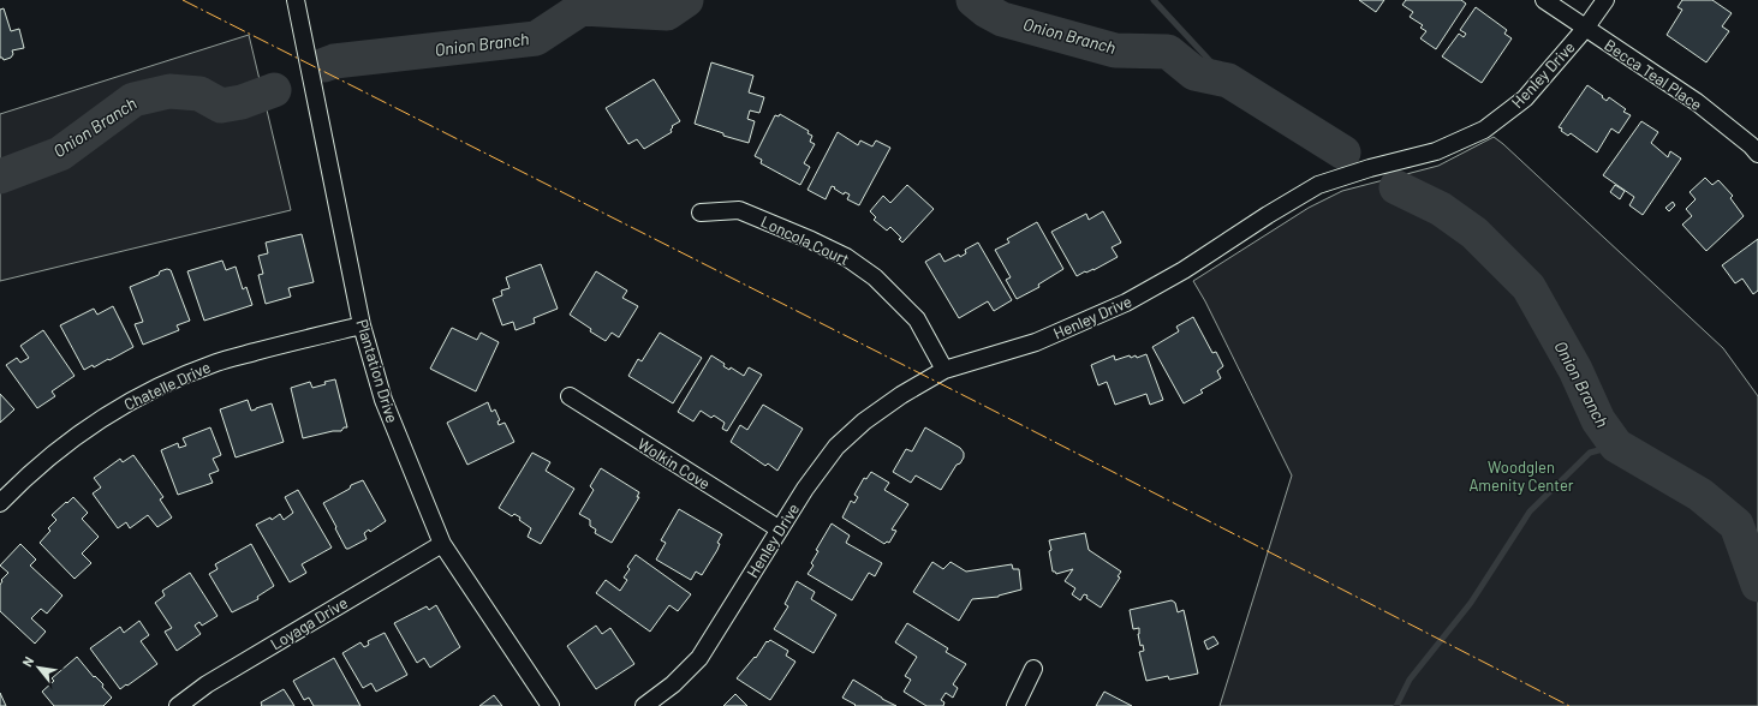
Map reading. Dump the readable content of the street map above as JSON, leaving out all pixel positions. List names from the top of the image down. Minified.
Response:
{"streets":{"street":["Henley Drive","Becca Teal Place","Loncola Court","Plantation Drive","Chatelle Drive","Wolkin Cove","Loyaga Drive"]},"crossings":[["Henley Drive","Becca Teal Place"],["Henley Drive","Loncola Court"],["Henley Drive","Wolkin Cove"],["Plantation Drive","Chatelle Drive"],["Plantation Drive","Loyaga Drive"]],"water":["Onion Branch"],"parks":["Woodglen Amenity Center"],"north":"top left"}
